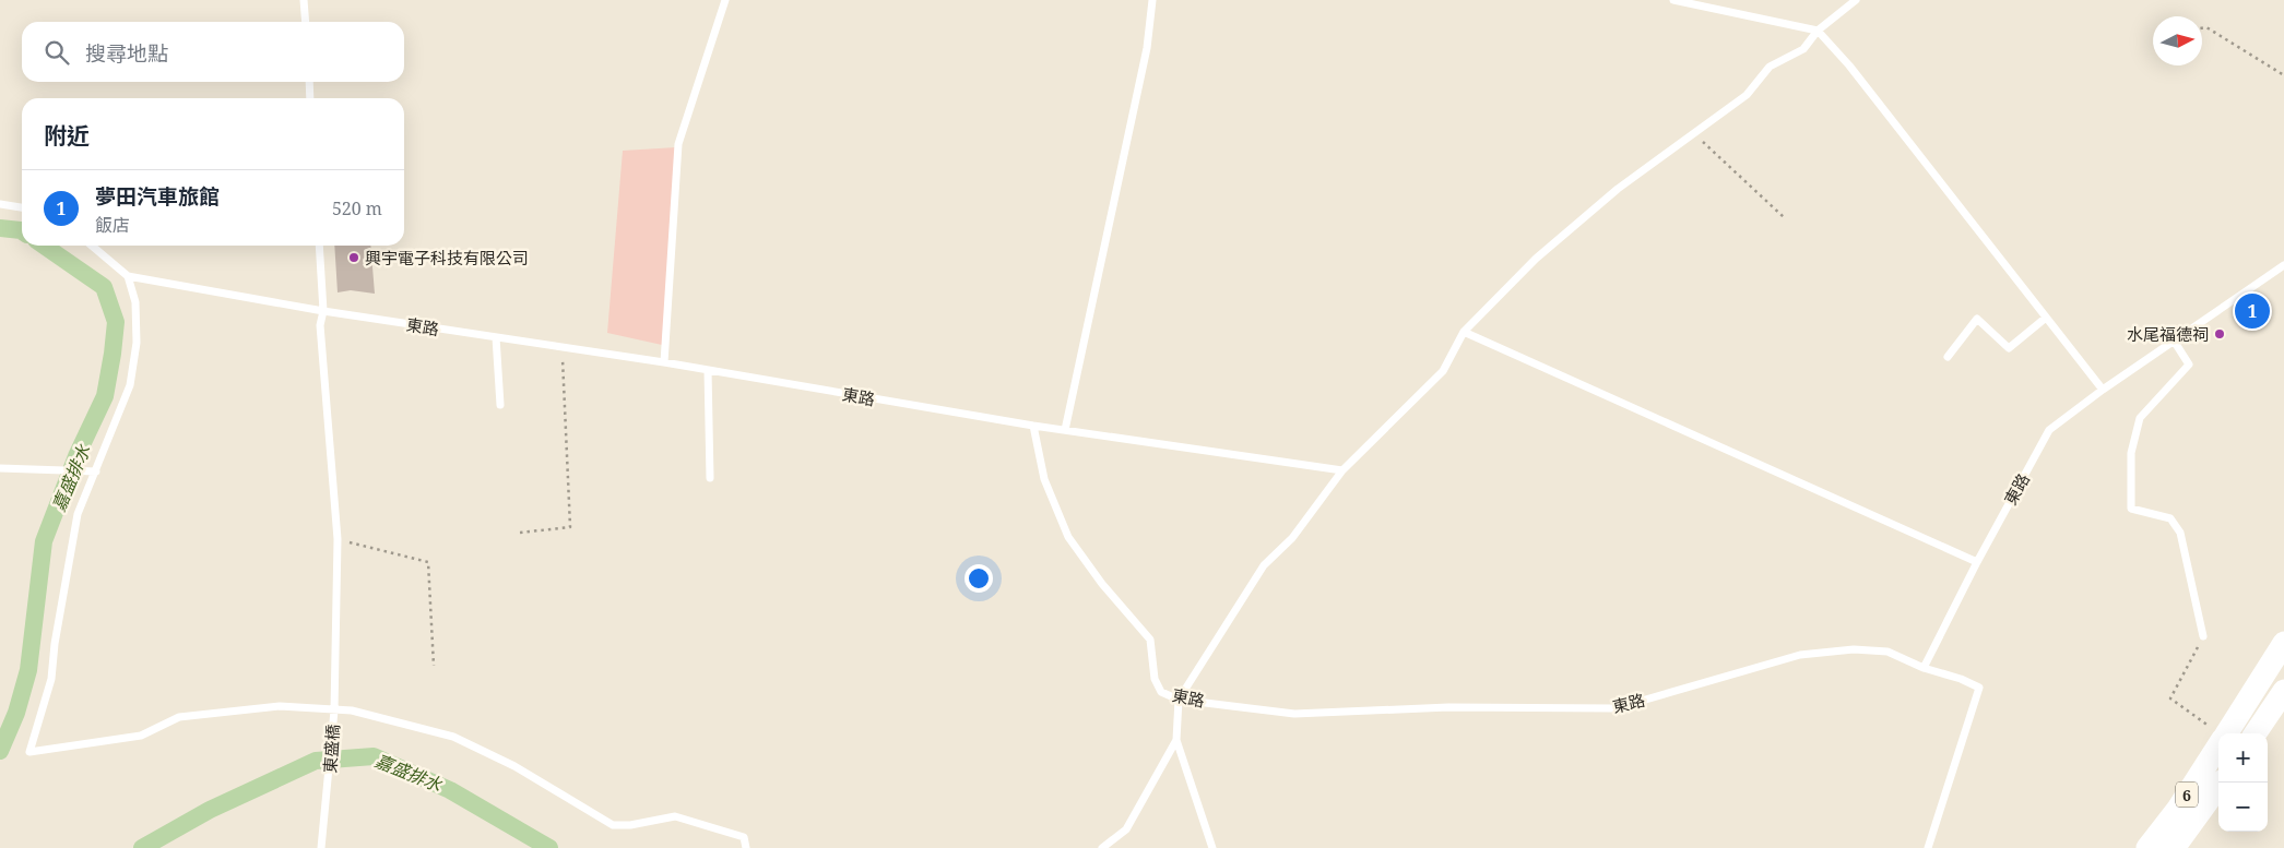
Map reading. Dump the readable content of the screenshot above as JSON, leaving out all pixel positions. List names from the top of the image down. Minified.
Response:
{"streets":{"main road":["6"],"lane":["東路","東盛橋"]},"crossings":[["東路","東盛橋"]],"water":["嘉盛排水"],"places":["興宇電子科技有限公司","水尾福德祠"],"north":"right","page":{"search":"搜尋地點","heading":"附近","list":[{"mark":"1","name":"夢田汽車旅館","note":"飯店","value":"520 m"}],"pins":"1","map_buttons":["+","−"]}}
